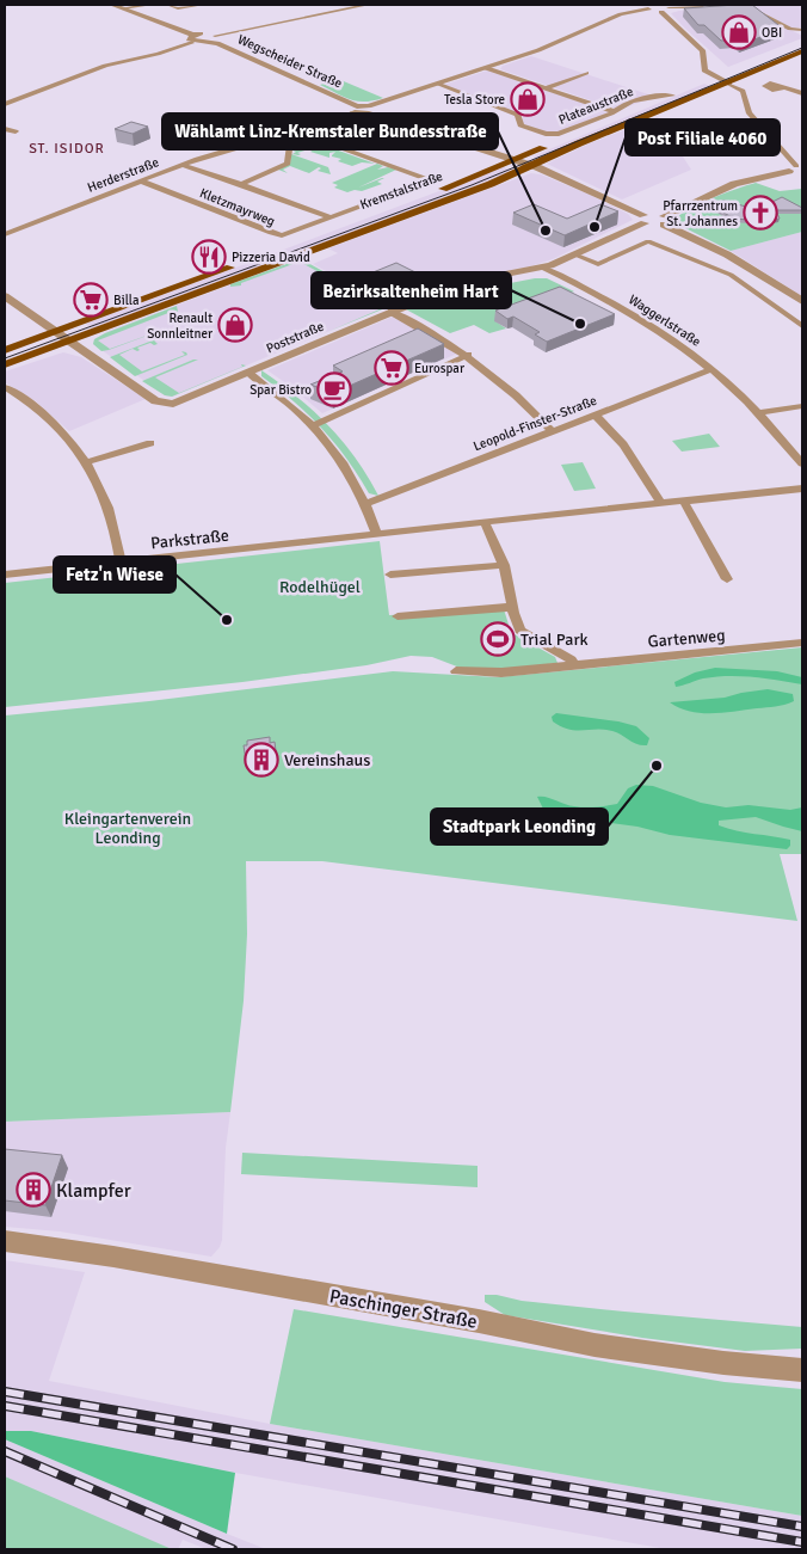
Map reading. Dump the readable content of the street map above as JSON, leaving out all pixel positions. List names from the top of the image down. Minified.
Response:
{"streets":{"main road":["Kremstalstraße"],"street":["Wegscheider Straße","Plateaustraße","Herderstraße","Kletzmayrweg","Waggerlstraße","Poststraße","Leopold-Finster-Straße","Parkstraße","Gartenweg","Paschinger Straße"]},"crossings":[["Wegscheider Straße","Herderstraße"],["Wegscheider Straße","Kremstalstraße"],["Wegscheider Straße","Poststraße"],["Plateaustraße","Kremstalstraße"],["Herderstraße","Kletzmayrweg"],["Kremstalstraße","Poststraße"],["Waggerlstraße","Poststraße"],["Waggerlstraße","Leopold-Finster-Straße"]],"districts":["ST. ISIDOR"],"parks":["Rodelhügel","Kleingartenverein Leonding"],"places":{"shop":["OBI","Tesla Store","Renault Sonnleitner"],"church":["Pfarrzentrum St. Johannes"],"other":["Post Filiale 4060","Wählamt Linz-Kremstaler Bundesstraße","Bezirksaltenheim Hart","Fetz'n Wiese","Stadtpark Leonding"],"restaurant":["Pizzeria David"],"supermarket":["Billa","Eurospar"],"cafe":["Spar Bistro"],"sports":["Trial Park"],"building":["Vereinshaus","Klampfer"]}}
